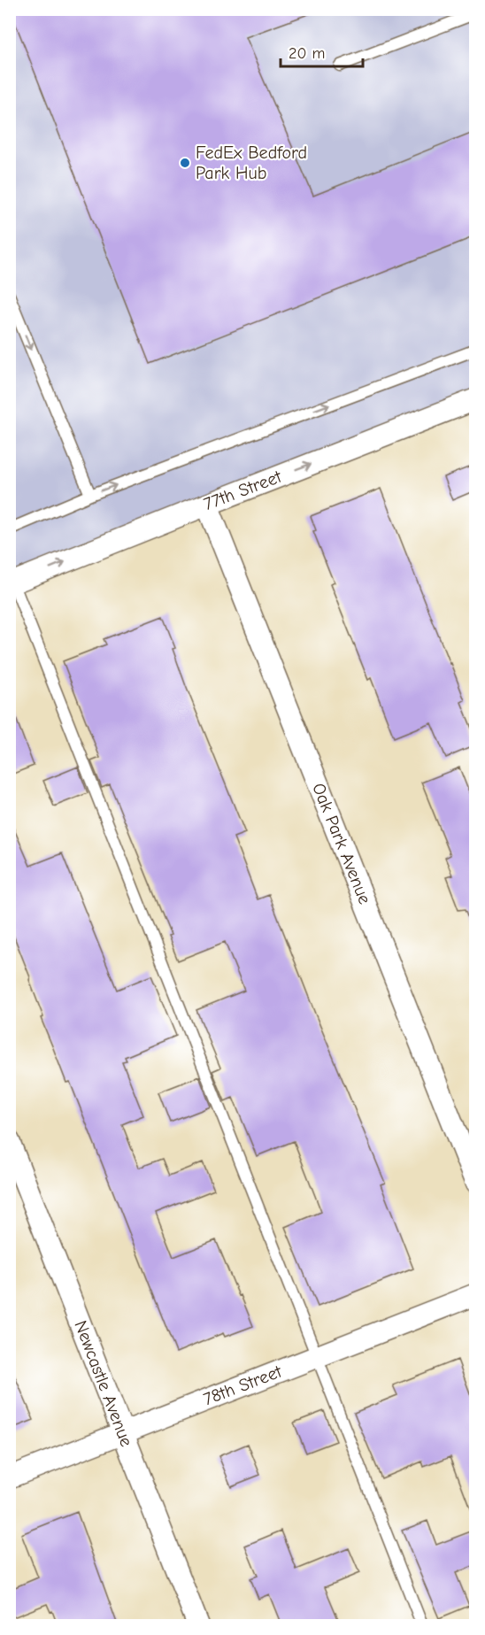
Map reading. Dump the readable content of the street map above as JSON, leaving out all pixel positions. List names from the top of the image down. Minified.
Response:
{"streets":{"street":["77th Street","Oak Park Avenue","Newcastle Avenue","78th Street"]},"crossings":[["77th Street","Oak Park Avenue"],["Newcastle Avenue","78th Street"]],"one_way":["77th Street"],"places":["FedEx Bedford Park Hub"],"scale_bar":"20 m"}
